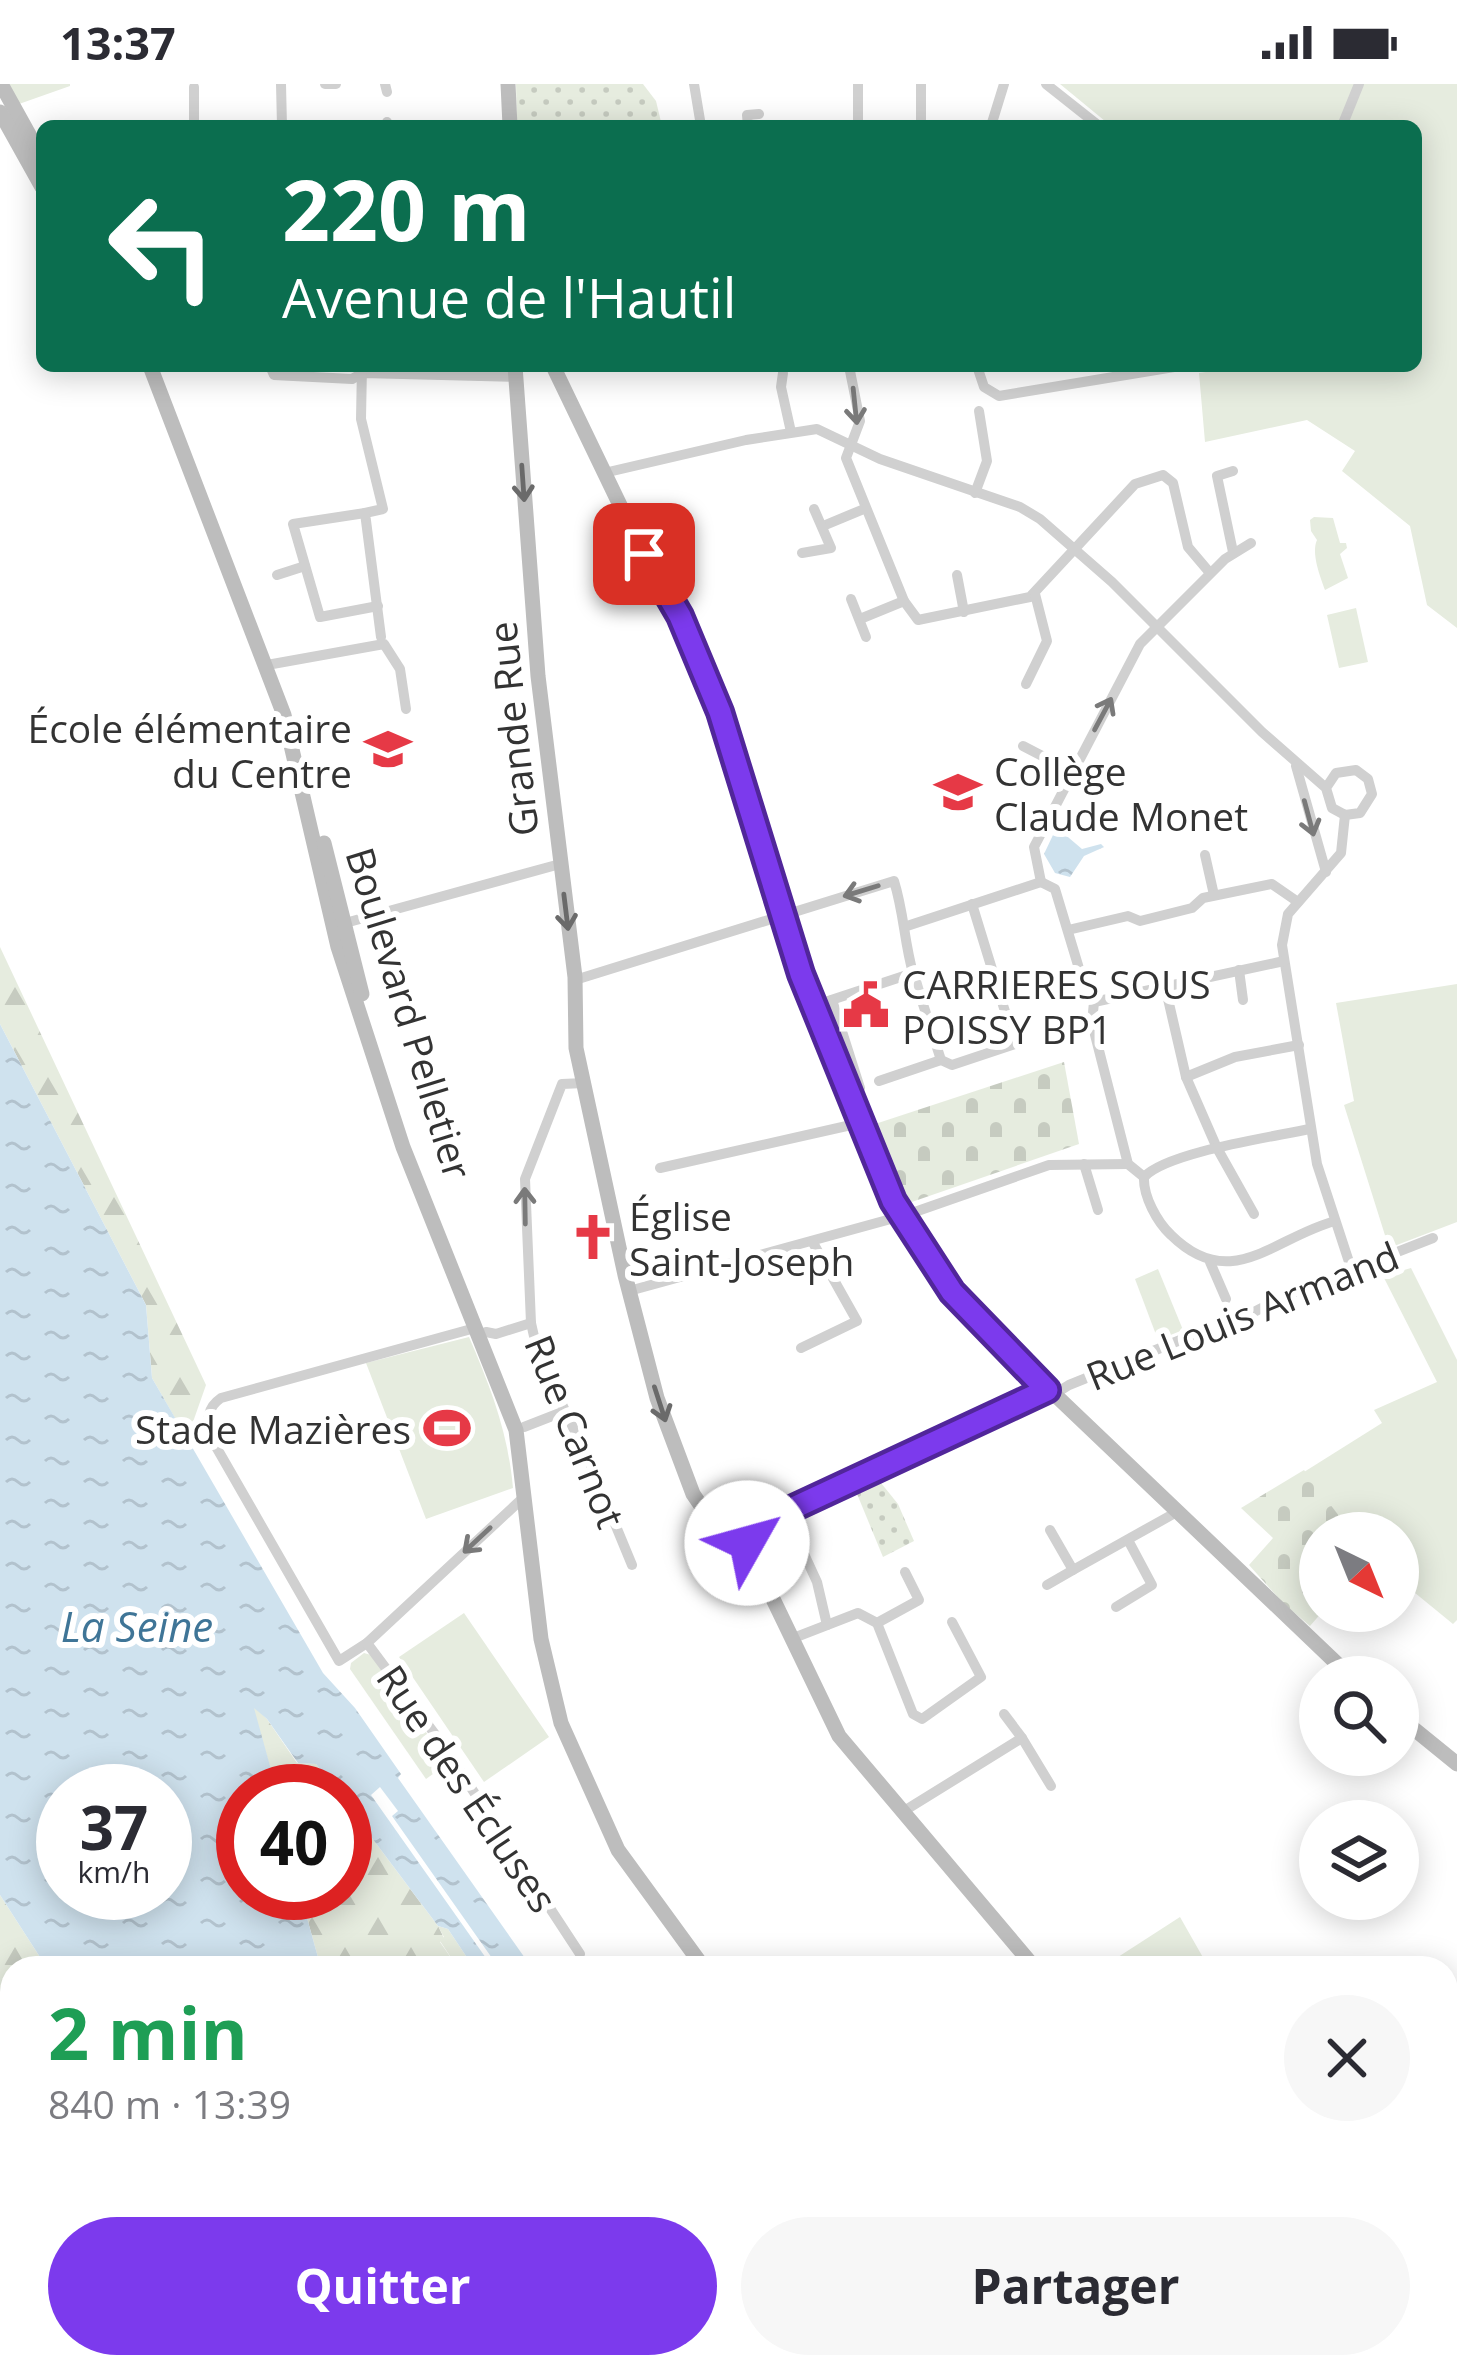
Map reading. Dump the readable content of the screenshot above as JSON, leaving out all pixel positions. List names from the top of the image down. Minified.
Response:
{"streets":{"street":["Grande Rue","Boulevard Pelletier","Rue Louis Armand","Rue Carnot","Rue des Écluses"]},"crossings":[["Grande Rue","Rue Carnot"],["Boulevard Pelletier","Rue des Écluses"],["Rue Carnot","Rue des Écluses"]],"one_way":["Grande Rue","Rue Carnot"],"water":["La Seine"],"places":{"school or university":["École élémentaire du Centre","Collège Claude Monet"],"public building":["CARRIERES SOUS POISSY BP1"],"church":["Église Saint-Joseph"],"sports":["Stade Mazières"]},"north":"bottom right","page":{"status":"13:37","turn":["220 m","Avenue de l'Hautil"],"speed":"37 km/h","limit":"40","heading":["2 min","840 m · 13:39"],"buttons":["Quitter","Partager"]}}
